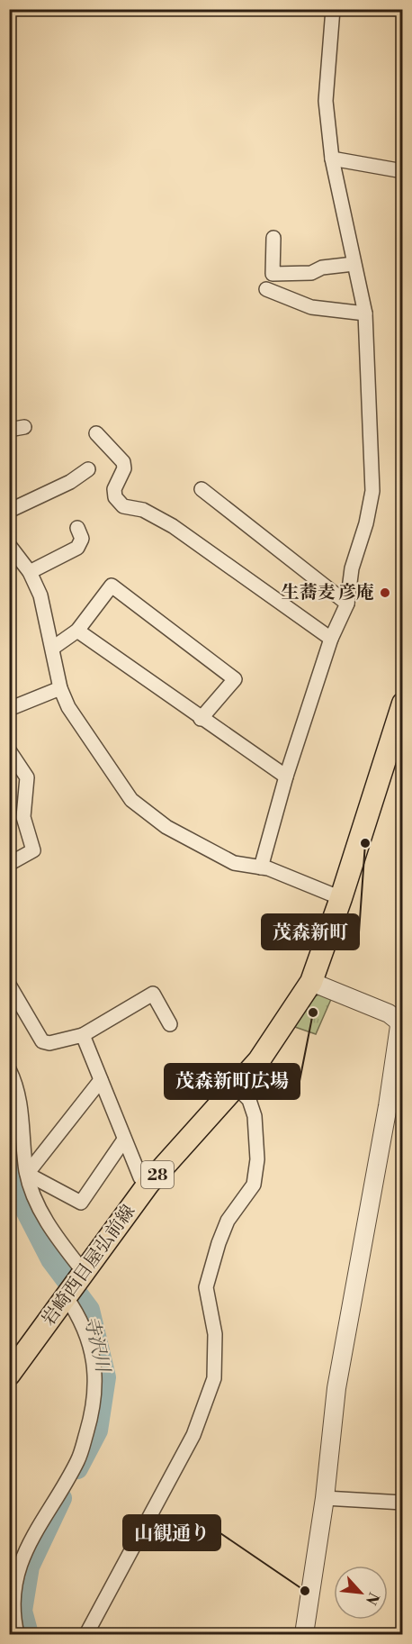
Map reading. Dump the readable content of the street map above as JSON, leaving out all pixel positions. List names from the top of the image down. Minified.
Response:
{"streets":{"main road":["28","岩崎西目屋弘前線"]},"water":["寺沢川"],"places":["生蕎麦 彦庵","茂森新町","茂森新町広場","山観通り"],"north":"bottom right"}
